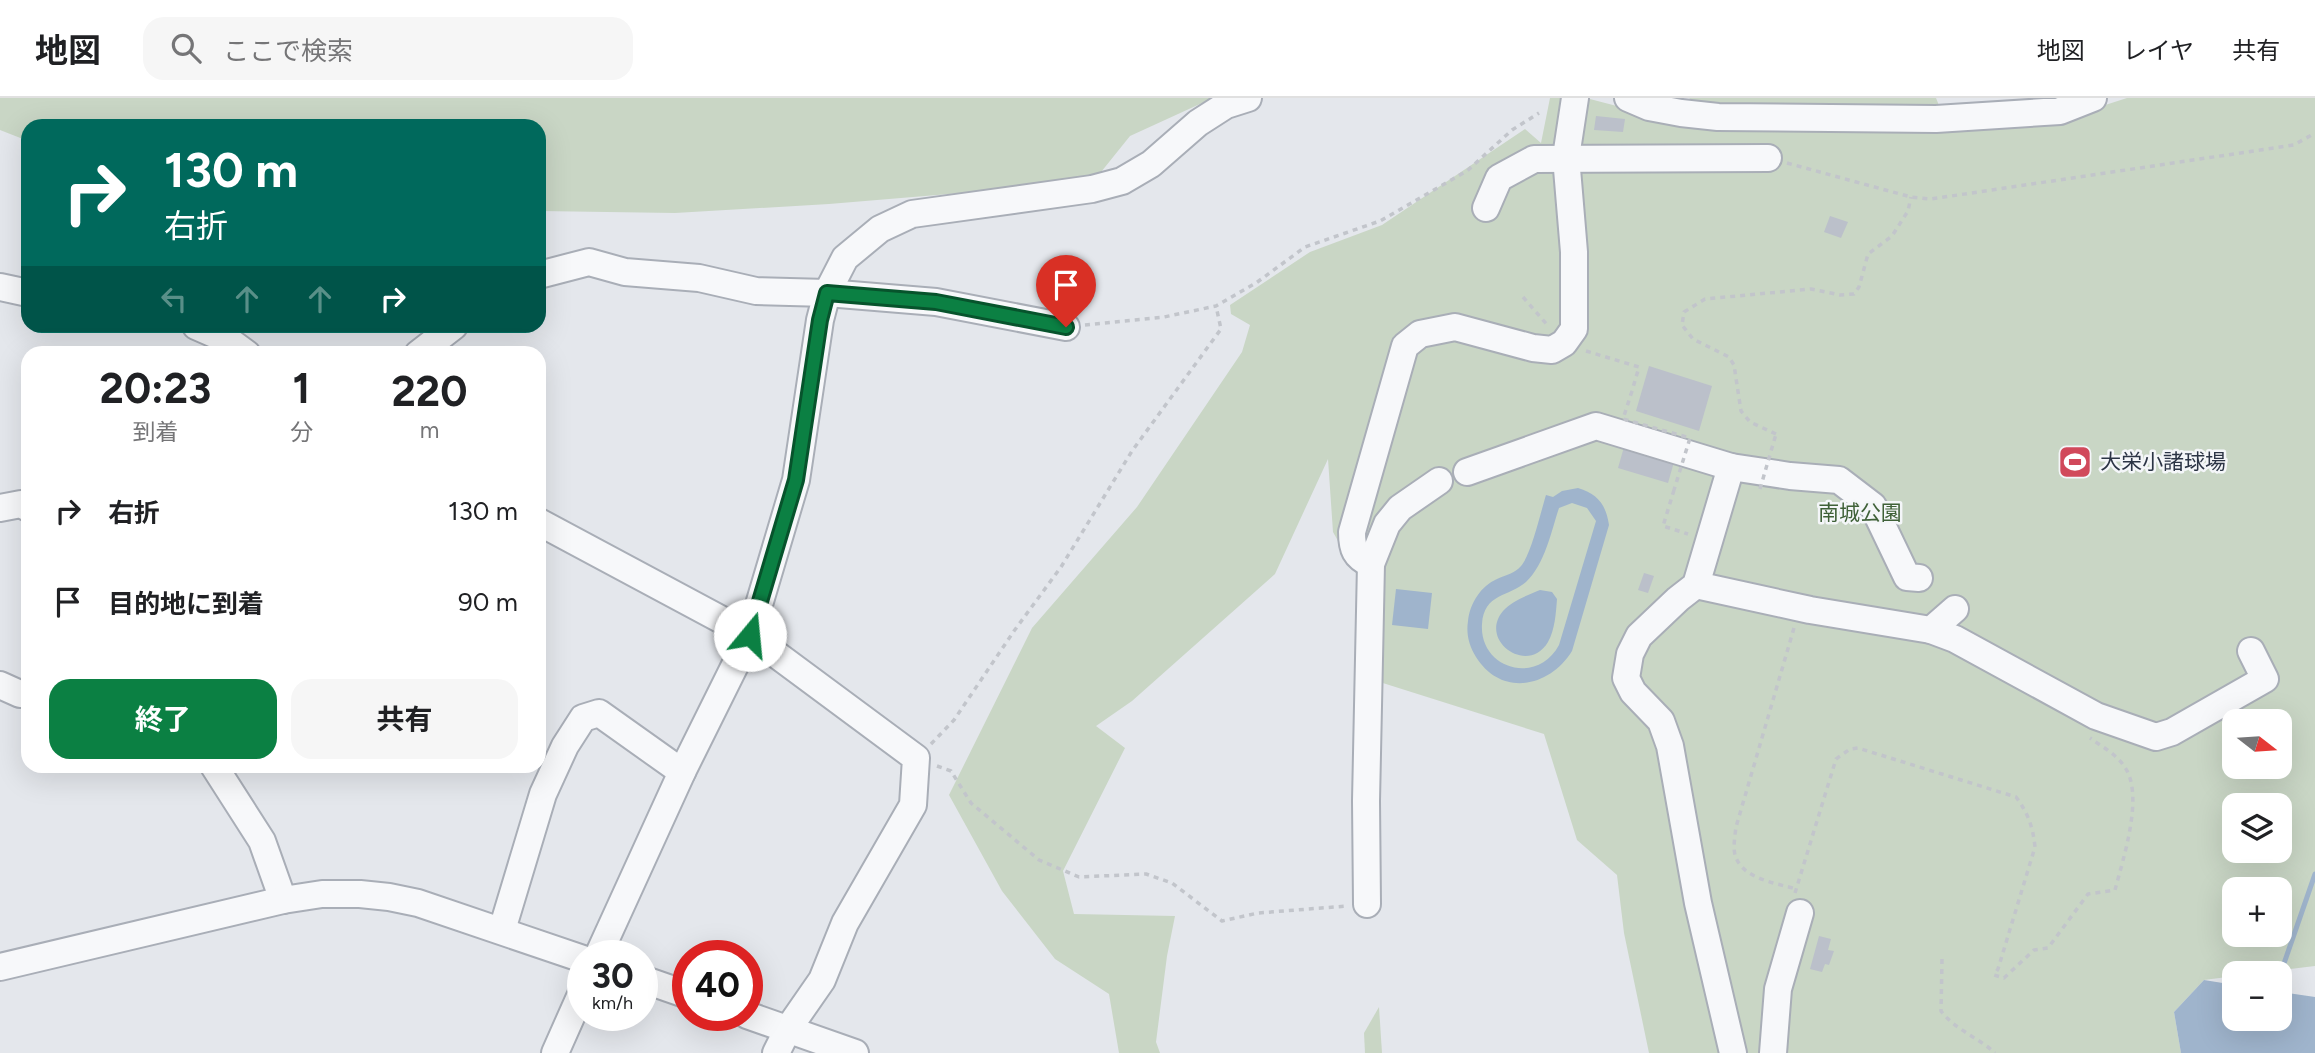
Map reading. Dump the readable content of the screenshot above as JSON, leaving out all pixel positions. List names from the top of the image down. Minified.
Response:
{"parks":["南城公園"],"places":{"sports":["大栄小諸球場"]},"north":"right","page":{"header":"地図","search":"ここで検索","nav":["地図","レイヤ","共有"],"turn":["130 m","右折"],"eta":["20:23","到着","1","分","220","m"],"list":[{"name":"右折","value":"130 m"},{"name":"目的地に到着","value":"90 m"}],"buttons":["終了","共有"],"map_buttons":["+","−"],"speed":"30 km/h","limit":"40"}}
